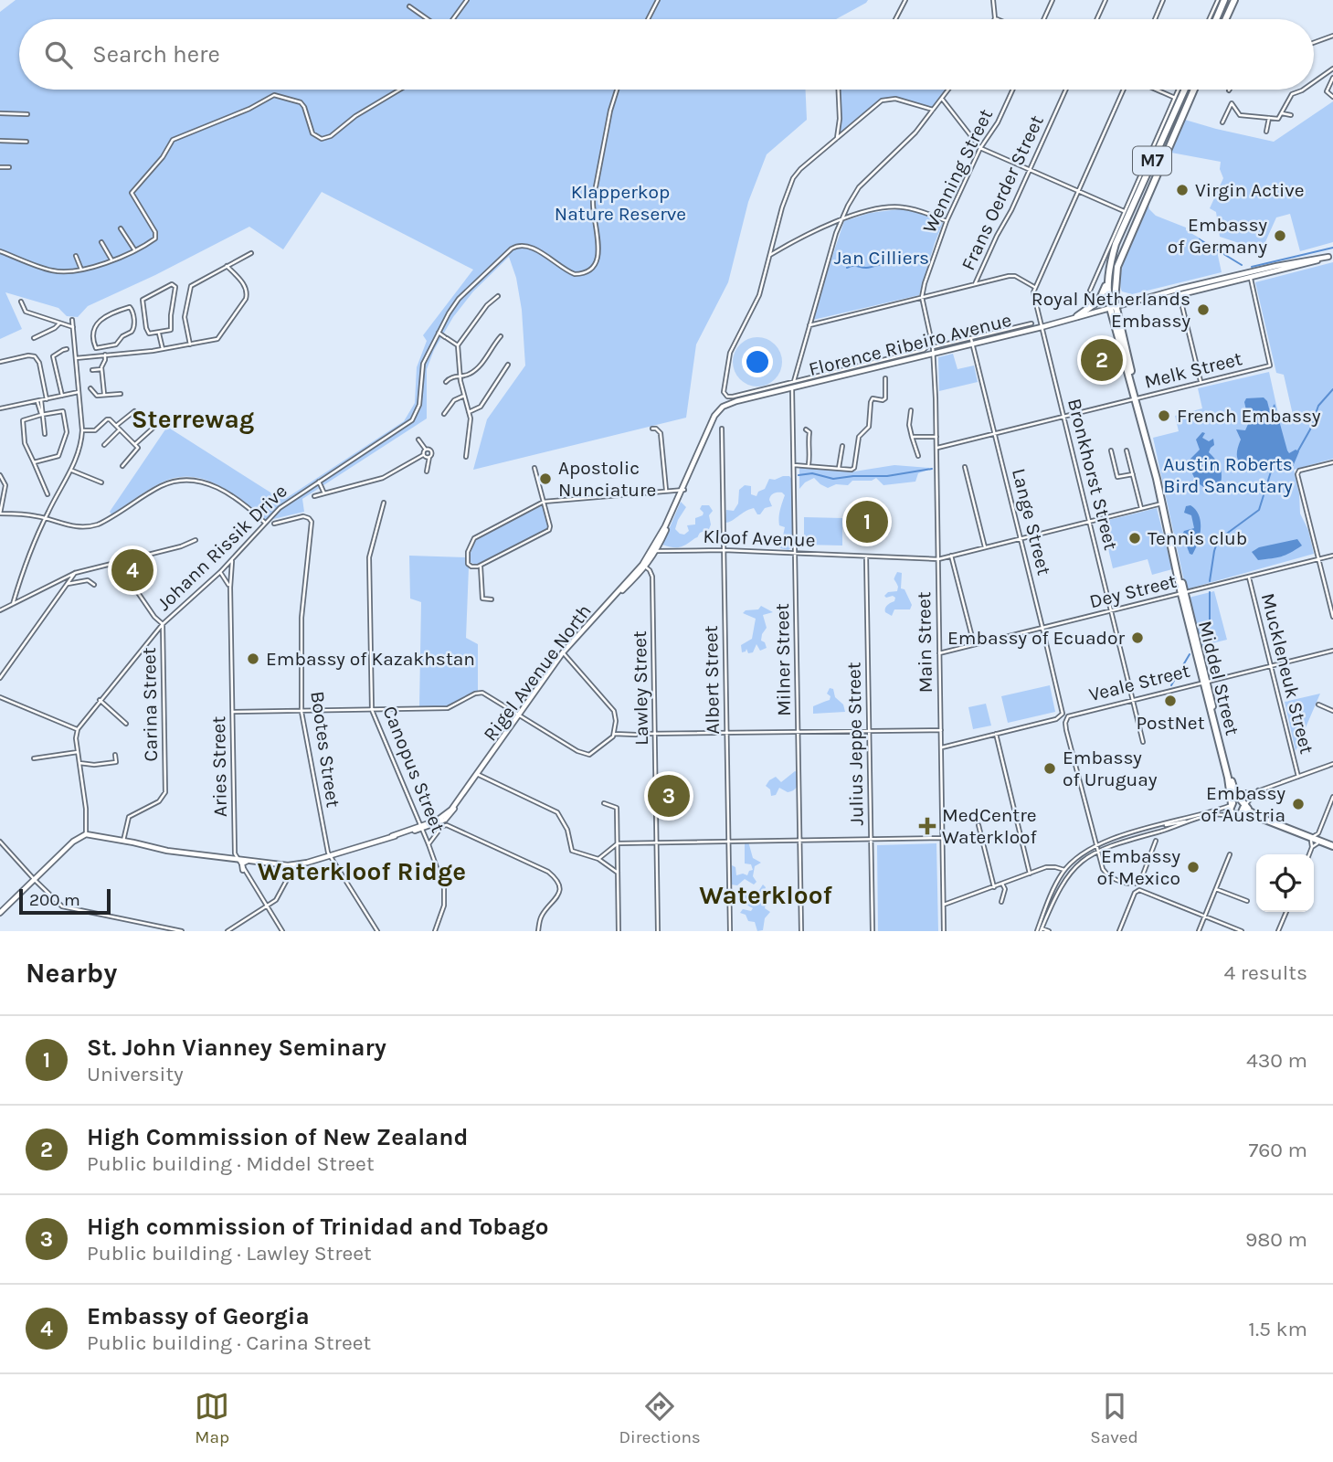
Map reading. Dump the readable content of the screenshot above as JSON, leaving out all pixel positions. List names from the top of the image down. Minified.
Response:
{"streets":{"main road":["M7","Florence Ribeiro Avenue","Rigel Avenue North","Middel Street"],"street":["Wenning Street","Frans Oerder Street","Melk Street","Bronkhorst Street","Lange Street","Kloof Avenue","Johann Rissik Drive","Dey Street","Main Street","Milner Street","Muckleneuk Street","Albert Street","Veale Street","Lawley Street","Carina Street","Julius Jeppe Street","Bootes Street","Aries Street","Canopus Street"]},"crossings":[["M7","Florence Ribeiro Avenue"],["M7","Middel Street"],["Wenning Street","Florence Ribeiro Avenue"],["Wenning Street","Main Street"],["Florence Ribeiro Avenue","Melk Street"],["Florence Ribeiro Avenue","Bronkhorst Street"],["Florence Ribeiro Avenue","Lange Street"],["Florence Ribeiro Avenue","Main Street"],["Florence Ribeiro Avenue","Milner Street"],["Florence Ribeiro Avenue","Rigel Avenue North"],["Florence Ribeiro Avenue","Middel Street"],["Melk Street","Bronkhorst Street"],["Melk Street","Lange Street"],["Melk Street","Main Street"],["Melk Street","Middel Street"],["Bronkhorst Street","Kloof Avenue"],["Bronkhorst Street","Dey Street"],["Bronkhorst Street","Veale Street"],["Lange Street","Kloof Avenue"],["Lange Street","Dey Street"],["Kloof Avenue","Main Street"],["Kloof Avenue","Milner Street"],["Kloof Avenue","Rigel Avenue North"],["Kloof Avenue","Middel Street"],["Kloof Avenue","Albert Street"],["Kloof Avenue","Julius Jeppe Street"],["Johann Rissik Drive","Carina Street"],["Johann Rissik Drive","Aries Street"],["Dey Street","Main Street"],["Dey Street","Muckleneuk Street"],["Dey Street","Middel Street"],["Rigel Avenue North","Lawley Street"],["Rigel Avenue North","Carina Street"],["Rigel Avenue North","Bootes Street"],["Rigel Avenue North","Aries Street"],["Rigel Avenue North","Canopus Street"],["Muckleneuk Street","Veale Street"],["Middel Street","Veale Street"]],"districts":["Sterrewag","Waterkloof Ridge","Waterkloof"],"parks":["Klapperkop Nature Reserve","Jan Cilliers","Austin Roberts Bird Sancutary"],"places":{"other":["Virgin Active","Embassy of Germany","Royal Netherlands Embassy","French Embassy","Apostolic Nunciature","Tennis club","Embassy of Ecuador","Embassy of Kazakhstan","PostNet","Embassy of Uruguay","Embassy of Austria","Embassy of Mexico"],"health":["MedCentre Waterkloof"]},"scale_bar":"200 m","page":{"search":"Search here","pins":["2","1","4","3"],"scale":"200 m","heading":["Nearby","4 results"],"list":[{"mark":"1","name":"St. John Vianney Seminary","note":"University","value":"430 m"},{"mark":"2","name":"High Commission of New Zealand","note":"Public building · Middel Street","value":"760 m"},{"mark":"3","name":"High commission of Trinidad and Tobago","note":"Public building · Lawley Street","value":"980 m"},{"mark":"4","name":"Embassy of Georgia","note":"Public building · Carina Street","value":"1.5 km"}],"nav":["Map","Directions","Saved"]}}
